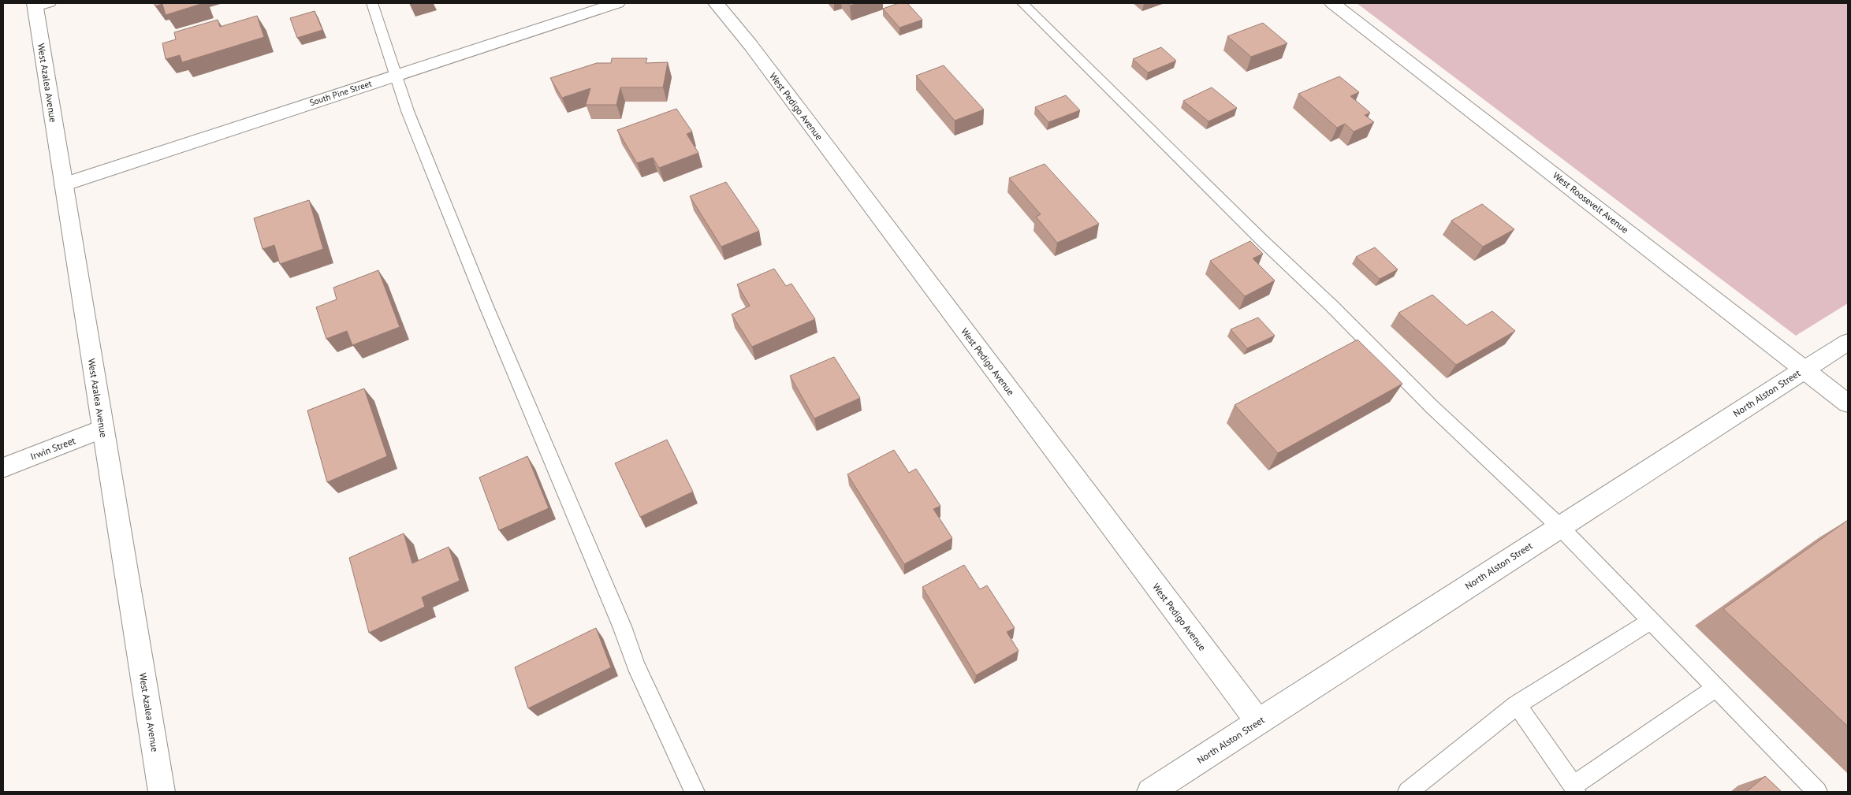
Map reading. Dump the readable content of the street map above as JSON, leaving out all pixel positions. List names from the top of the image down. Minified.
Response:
{"streets":{"street":["West Azalea Avenue","South Pine Street","West Pedigo Avenue","West Roosevelt Avenue","North Alston Street","Irwin Street"]},"crossings":[["West Azalea Avenue","South Pine Street"],["West Azalea Avenue","Irwin Street"],["West Pedigo Avenue","North Alston Street"],["West Roosevelt Avenue","North Alston Street"]]}
